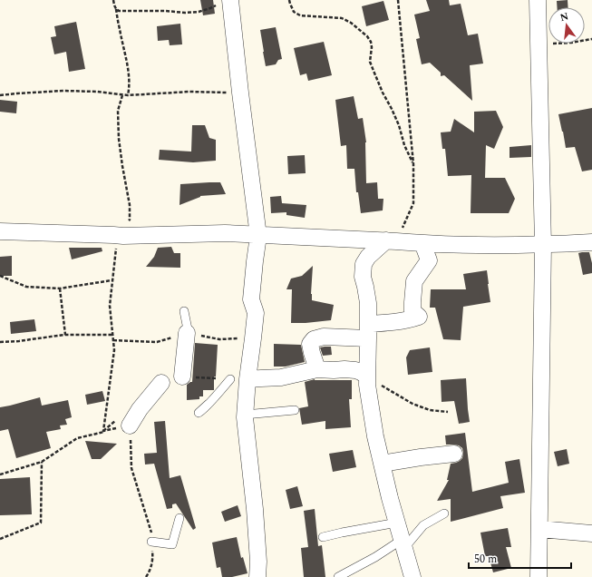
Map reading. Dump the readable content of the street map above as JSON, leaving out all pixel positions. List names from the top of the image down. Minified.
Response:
{"scale_bar":"50 m","north":"top"}
